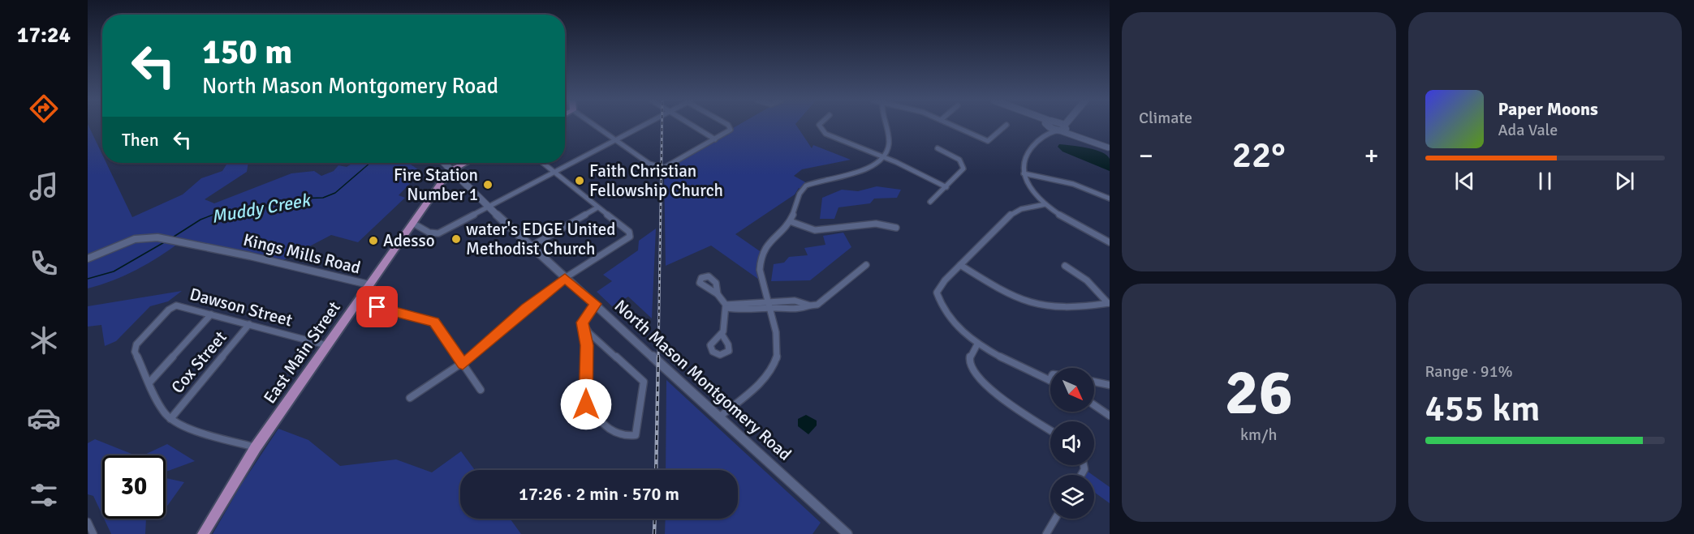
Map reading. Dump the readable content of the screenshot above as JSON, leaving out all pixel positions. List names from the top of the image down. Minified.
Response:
{"streets":{"main road":["East Main Street","North Mason Montgomery Road"],"street":["Kings Mills Road","Dawson Street","Cox Street"]},"crossings":[["Kings Mills Road","East Main Street"],["Dawson Street","East Main Street"],["Dawson Street","Cox Street"],["East Main Street","North Mason Montgomery Road"]],"water":["Muddy Creek"],"places":["Faith Christian Fellowship Church","Fire Station Number 1","water's EDGE United Methodist Church","Adesso"],"north":"bottom right","page":{"tabs":"17:24","tile":["Climate",["26","km/h"],["Range · 91%","455 km"]],"turn":["150 m","North Mason Montgomery Road"],"song":["Paper Moons","Ada Vale"],"then":"Then","heat":["−","22°","+"],"limit":"30","trip":"17:26 · 2 min · 570 m"}}
